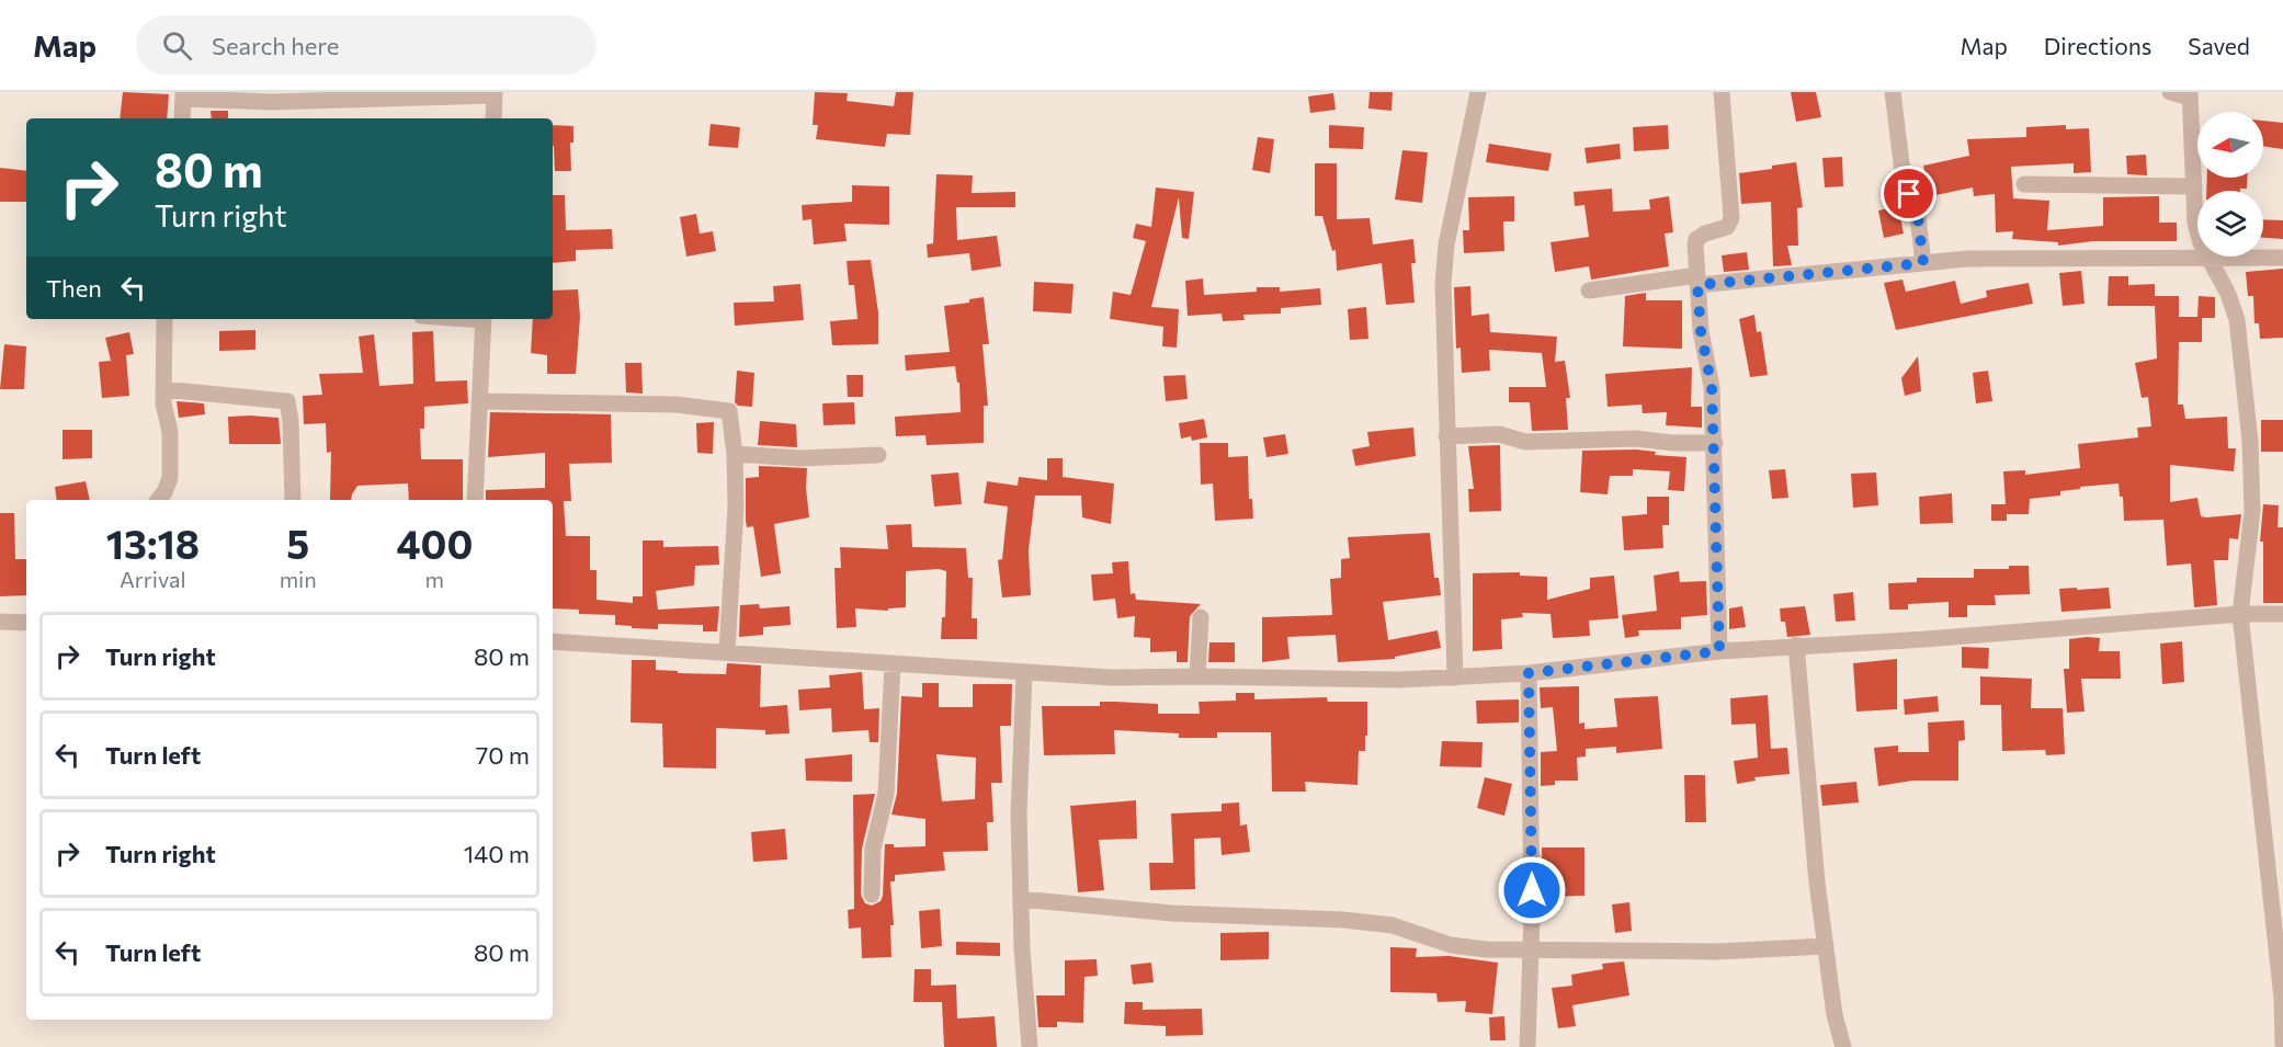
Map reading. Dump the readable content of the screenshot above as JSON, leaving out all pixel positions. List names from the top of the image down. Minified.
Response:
{"north":"left","page":{"header":"Map","search":"Search here","nav":["Map","Directions","Saved"],"turn":["80 m","Turn right"],"then":"Then","eta":["13:18","Arrival","5","min","400","m"],"list":[{"name":"Turn right","value":"80 m"},{"name":"Turn left","value":"70 m"},{"name":"Turn right","value":"140 m"},{"name":"Turn left","value":"80 m"}]}}
